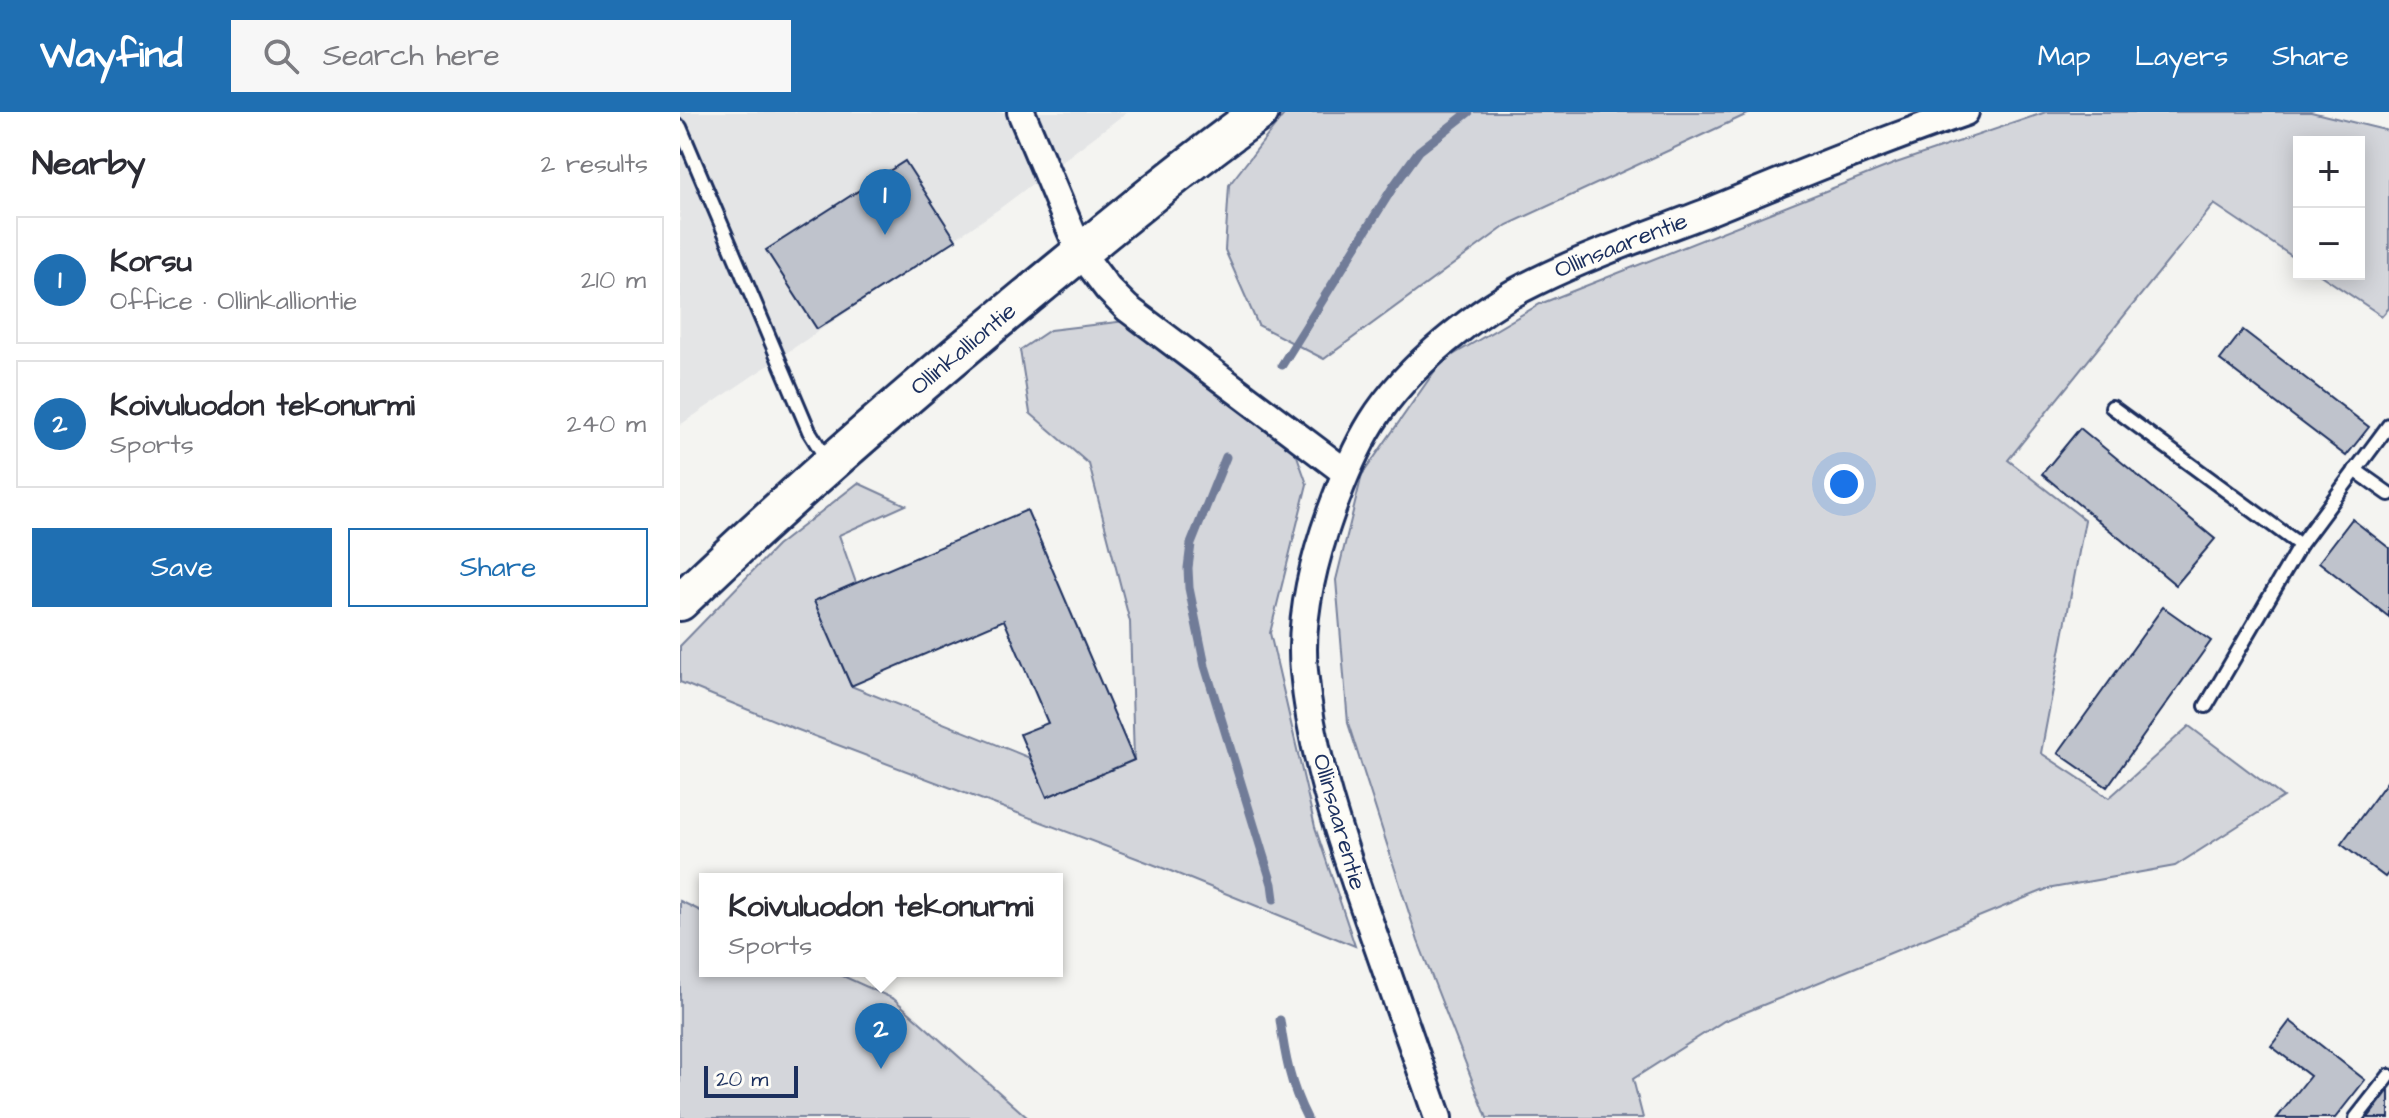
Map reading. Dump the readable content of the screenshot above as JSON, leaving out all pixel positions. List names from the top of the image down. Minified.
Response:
{"streets":{"street":["Ollinsaarentie","Ollinkalliontie"]},"scale_bar":"20 m","page":{"header":"Wayfind","search":"Search here","nav":["Map","Layers","Share"],"heading":["Nearby","2 results"],"map_buttons":["+","−"],"pins":["1","2"],"list":[{"mark":"1","name":"Korsu","note":"Office · Ollinkalliontie","value":"210 m"},{"mark":"2","name":"Koivuluodon tekonurmi","note":"Sports","value":"240 m"}],"buttons":["Save","Share"],"popup":["Koivuluodon tekonurmi","Sports"],"scale":"20 m"}}
